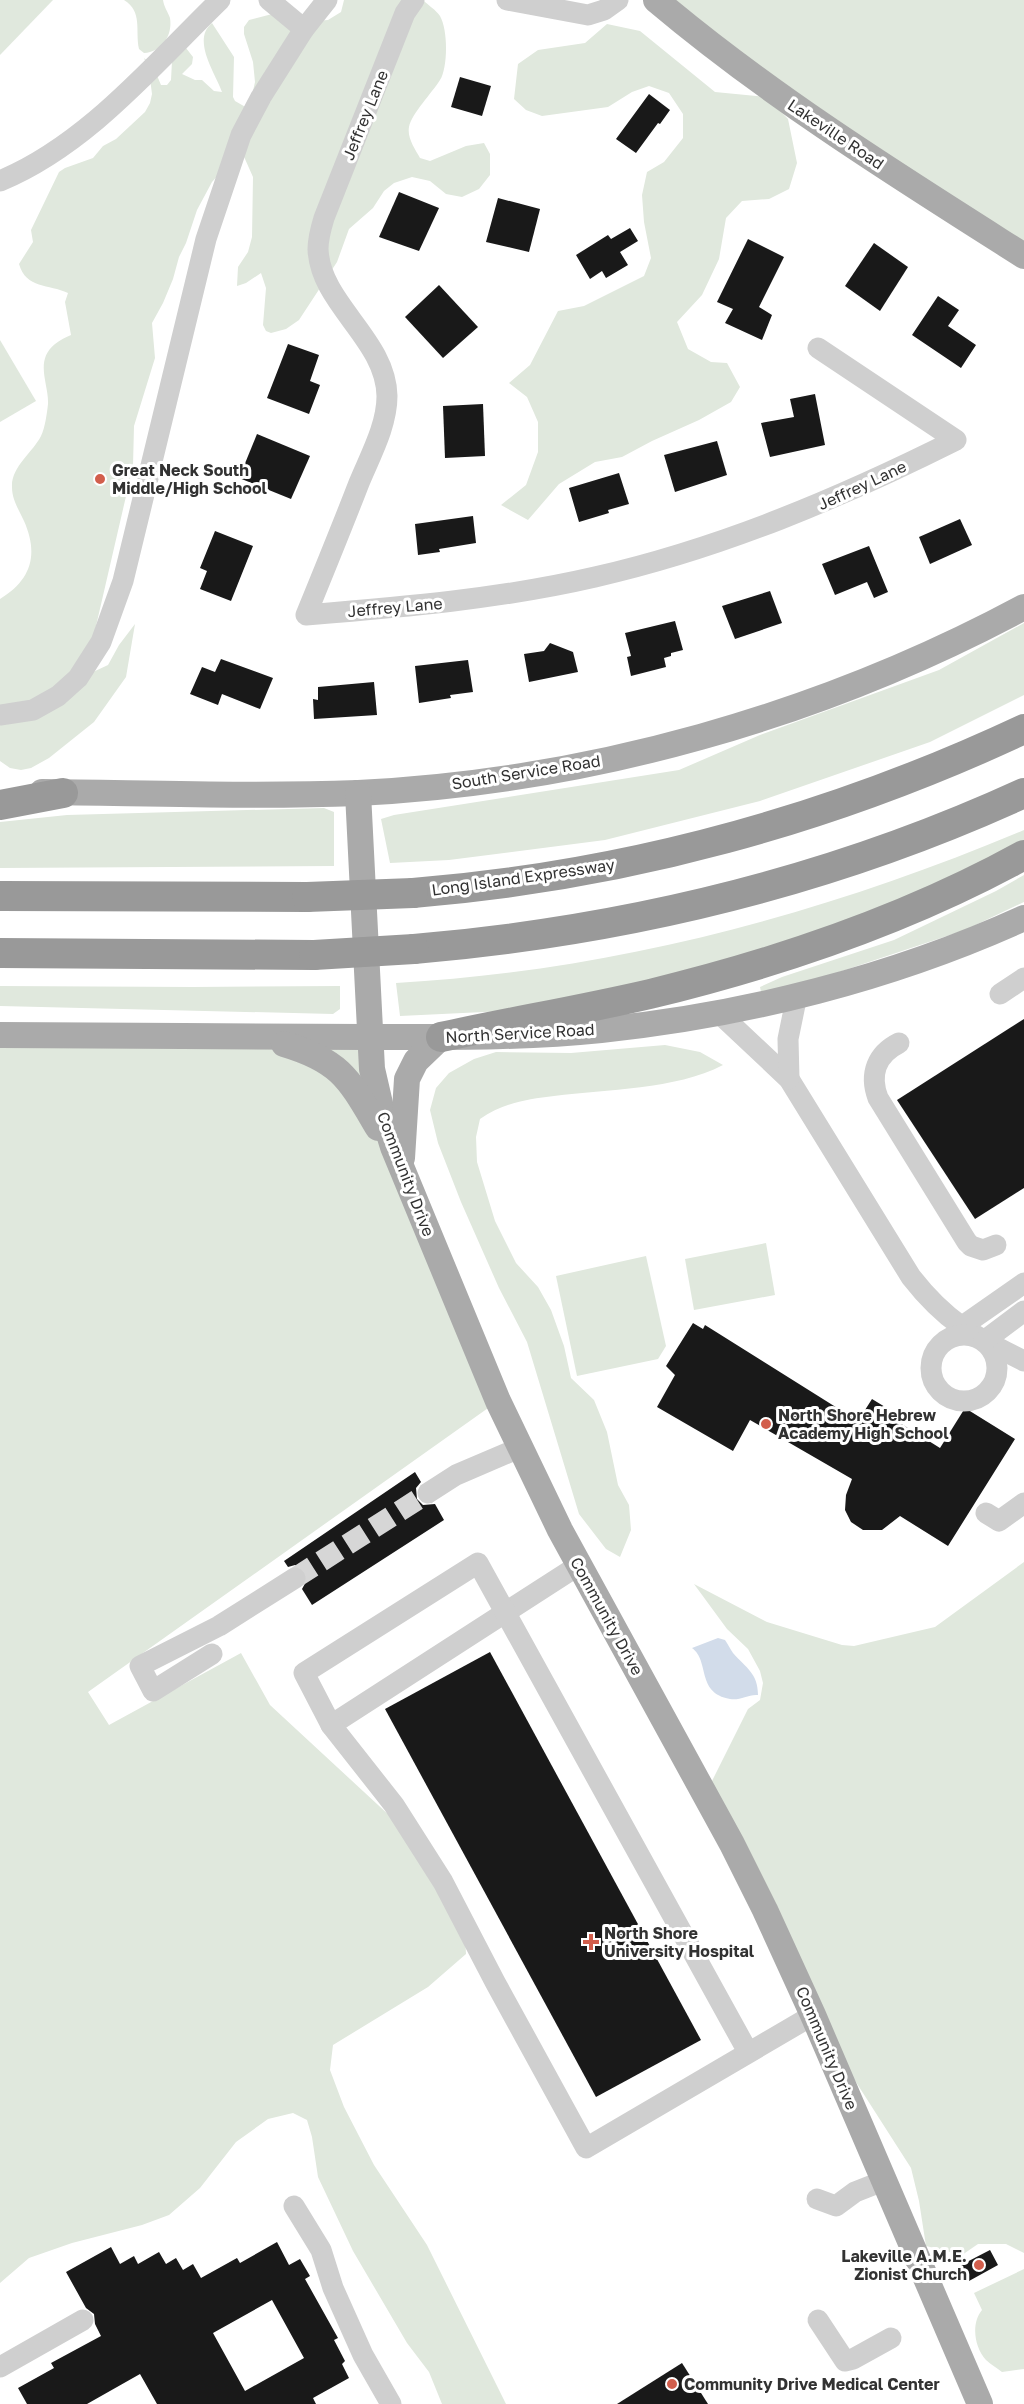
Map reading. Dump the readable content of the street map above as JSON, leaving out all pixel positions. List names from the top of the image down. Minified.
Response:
{"streets":{"highway":["Long Island Expressway"],"main road":["Lakeville Road","South Service Road","North Service Road","Community Drive"],"street":["Jeffrey Lane"]},"crossings":[["South Service Road","Community Drive"],["North Service Road","Community Drive"]],"places":{"other":["Great Neck South Middle/High School","North Shore Hebrew Academy High School","Lakeville A.M.E. Zionist Church","Community Drive Medical Center"],"health":["North Shore University Hospital"]}}
